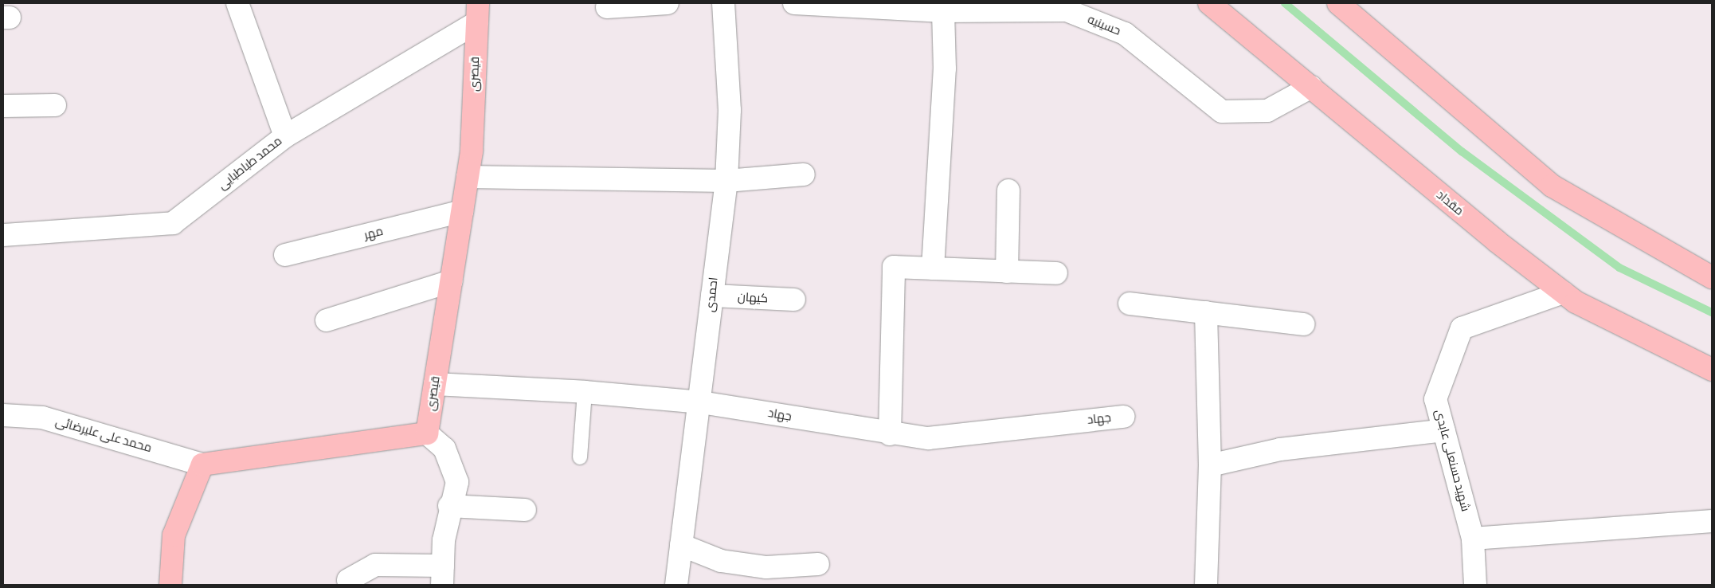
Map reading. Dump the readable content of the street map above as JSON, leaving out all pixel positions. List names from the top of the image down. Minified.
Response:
{"streets":{"main road":["قیصری","مقداد"],"street":["حسینیه","محمد طباطبایی","مهر","احمدی","کیهان","جهاد","محمد علی علیرضائی","شهید حسنعلی عابدی"]},"crossings":[["حسینیه","مقداد"],["قیصری","محمد طباطبایی"],["قیصری","مهر"],["قیصری","جهاد"],["مقداد","شهید حسنعلی عابدی"],["احمدی","کیهان"],["احمدی","جهاد"]]}
